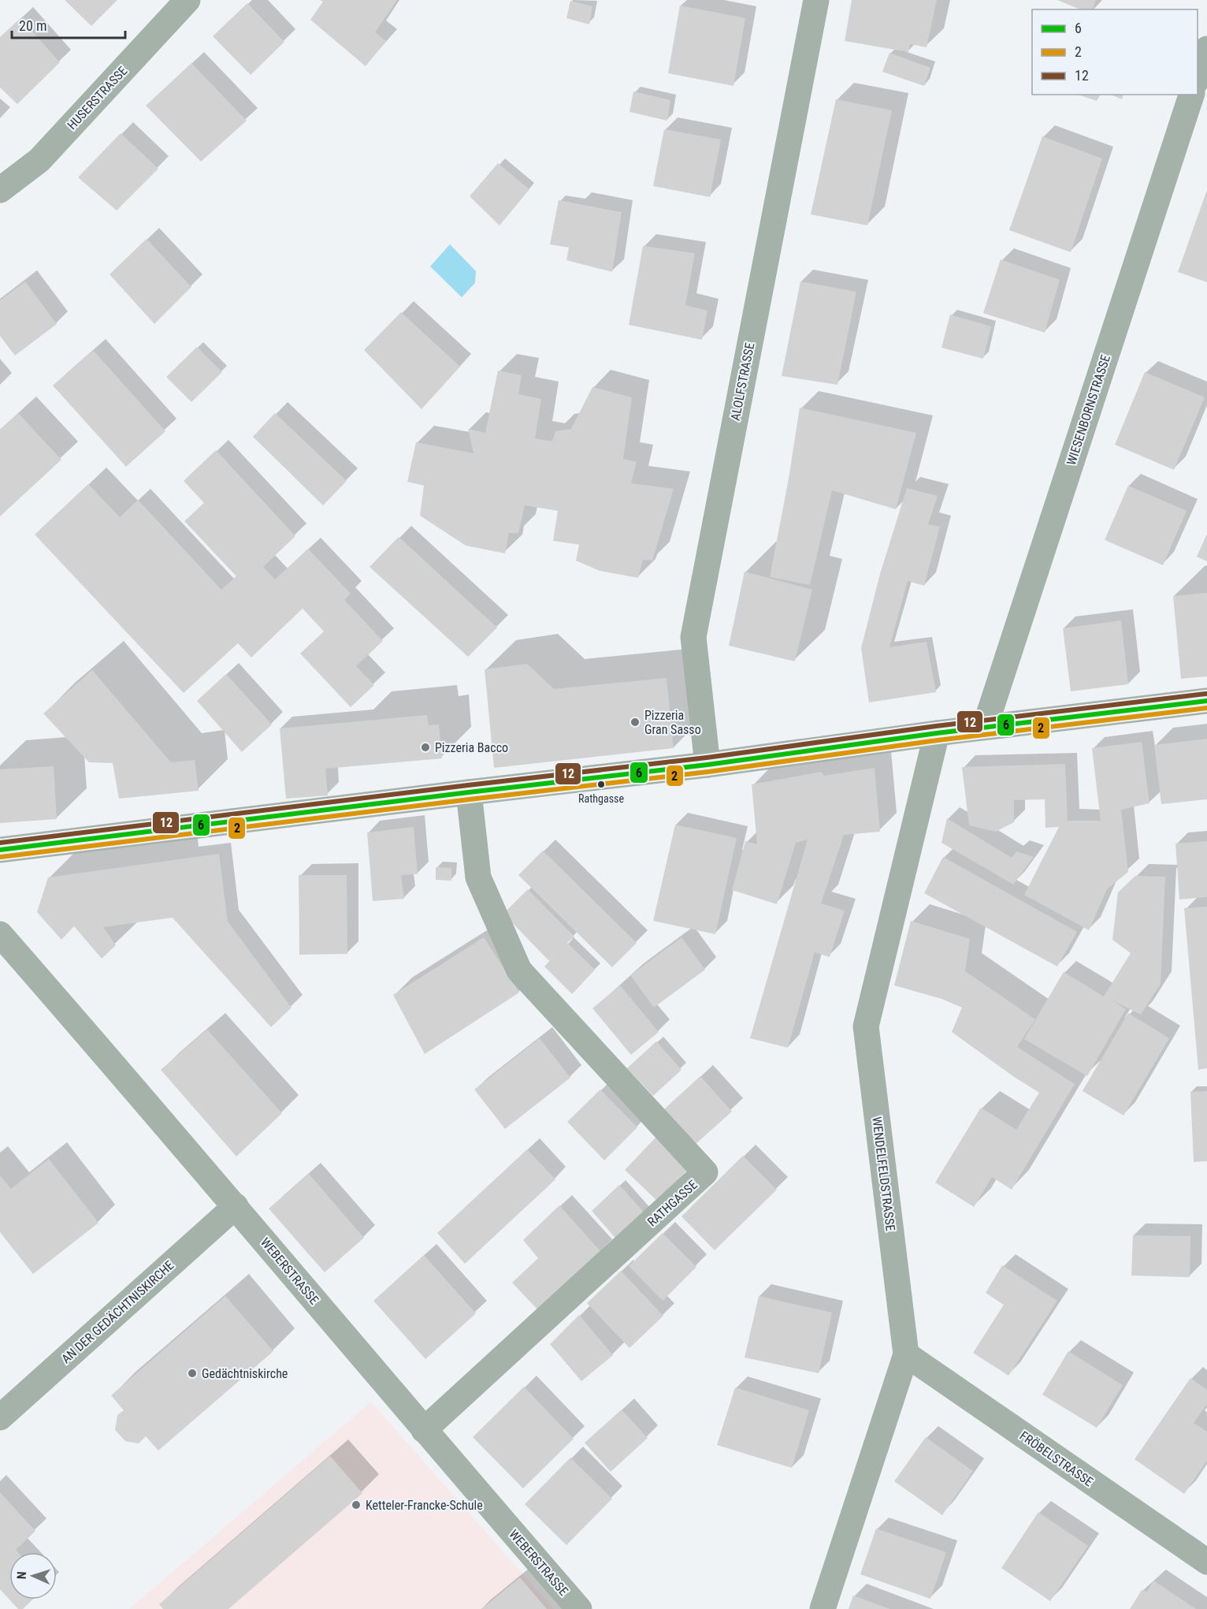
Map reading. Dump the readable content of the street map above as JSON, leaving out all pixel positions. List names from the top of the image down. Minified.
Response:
{"streets":{"street":["HUSERSTRASSE","ALOLFSTRASSE","WIESENBORNSTRASSE","WENDELFELDSTRASSE","RATHGASSE","WEBERSTRASSE","AN DER GEDÄCHTNISKIRCHE","FRÖBELSTRASSE"]},"crossings":[["WENDELFELDSTRASSE","FRÖBELSTRASSE"],["RATHGASSE","WEBERSTRASSE"],["WEBERSTRASSE","AN DER GEDÄCHTNISKIRCHE"]],"places":["Pizzeria Gran Sasso","Pizzeria Bacco","Rathgasse","Gedächtniskirche","Ketteler-Francke-Schule"],"lines":["transit line 12","transit line 6","transit line 2"],"legend":["6","2","12"],"scale_bar":"20 m","north":"left"}
